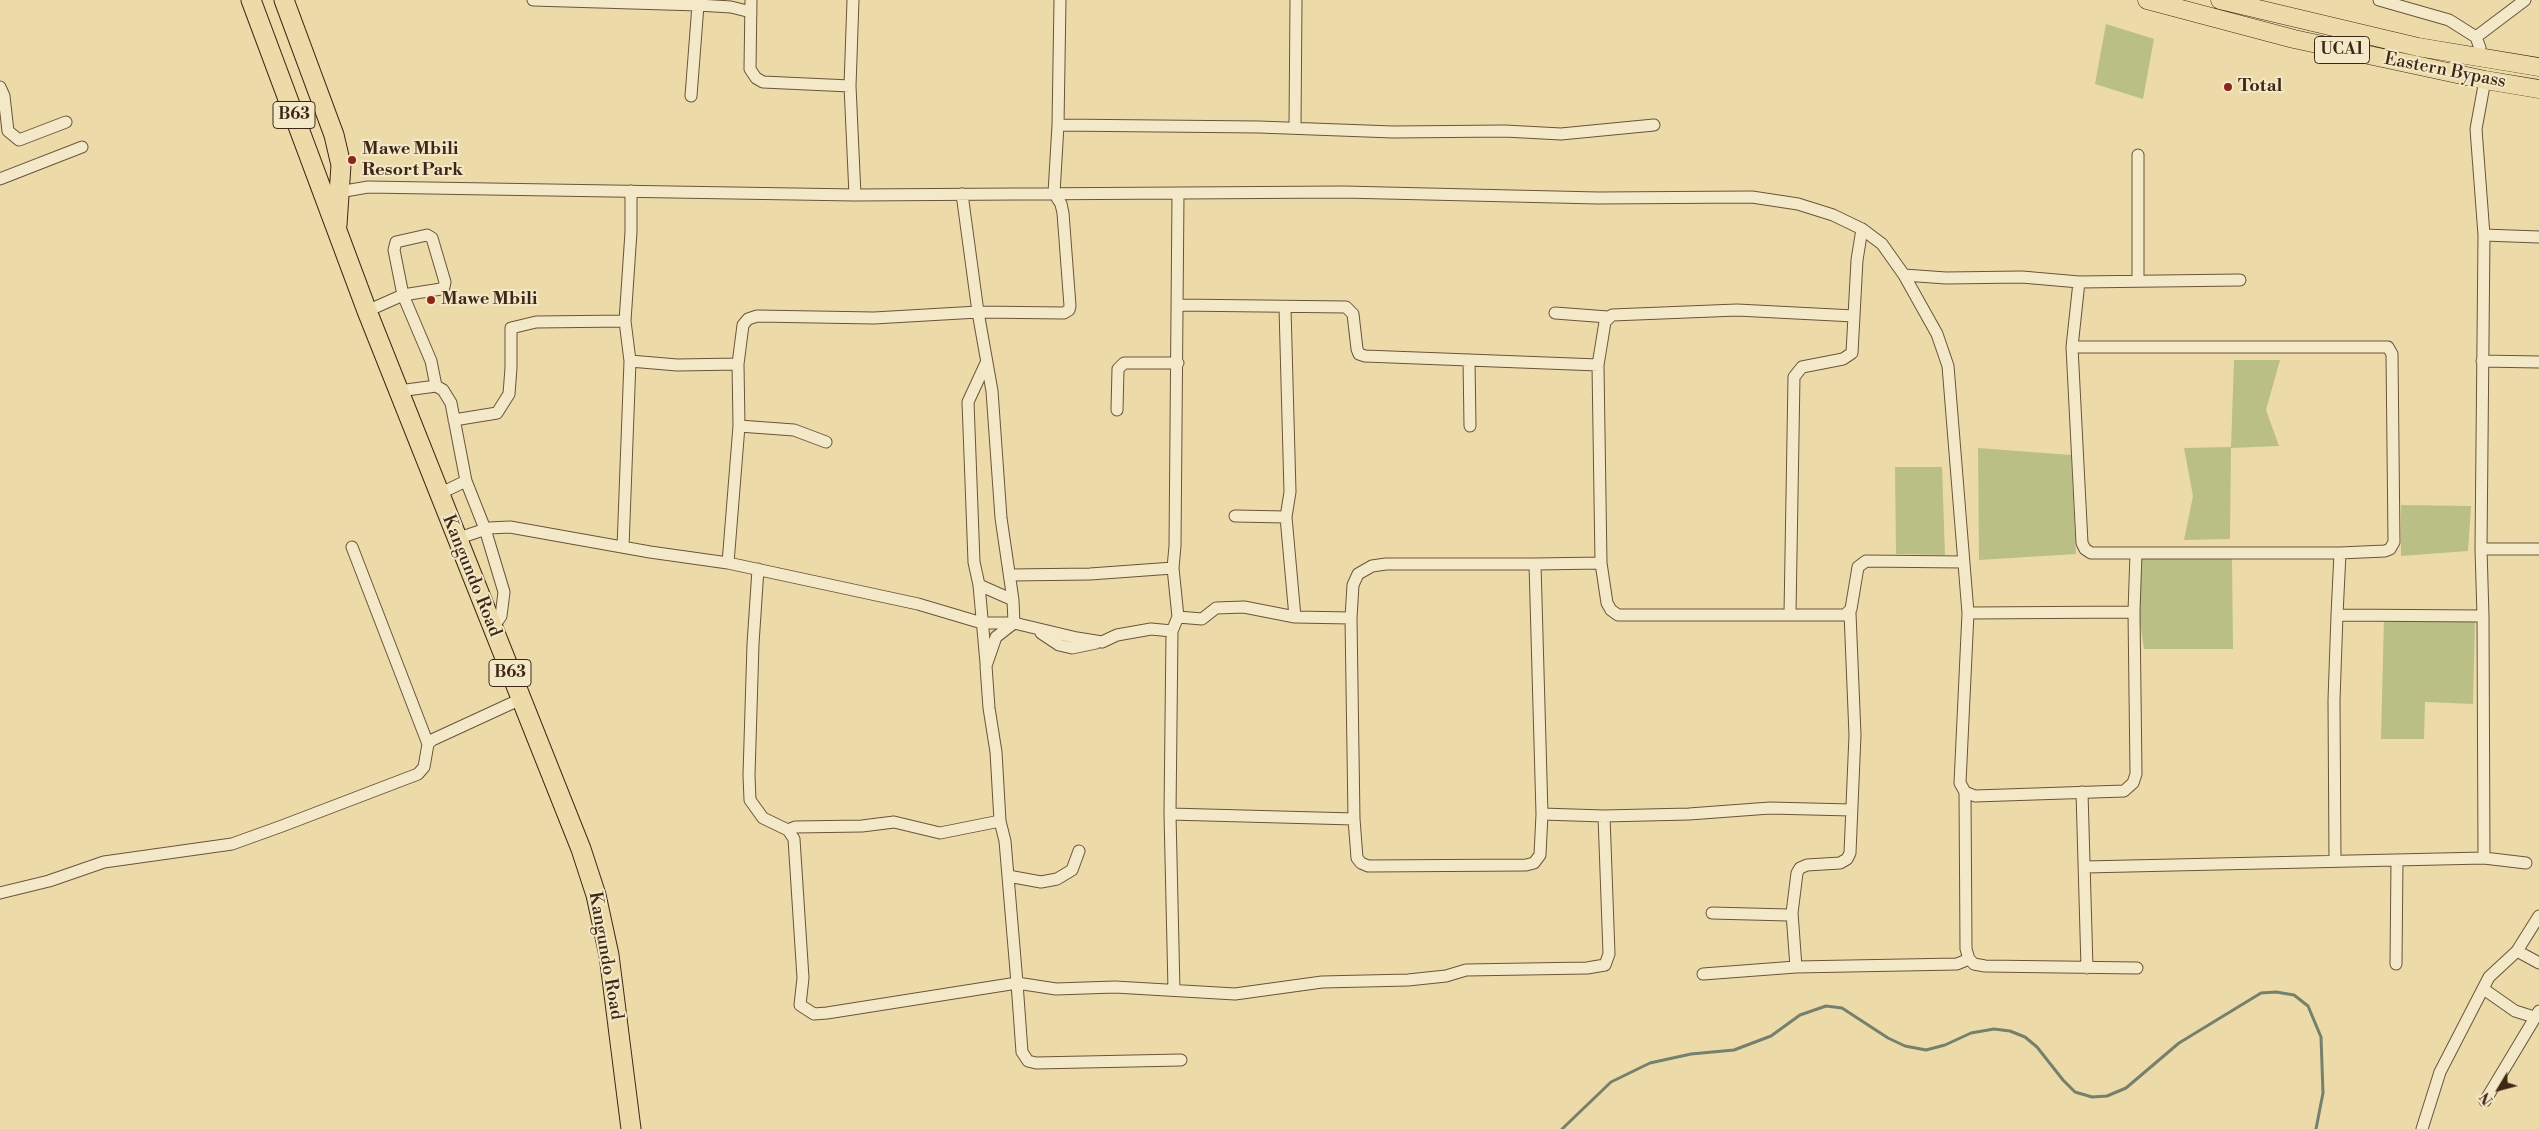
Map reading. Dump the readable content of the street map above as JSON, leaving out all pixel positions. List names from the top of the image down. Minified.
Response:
{"streets":{"highway":["B63","Kangundo Road"],"main road":["UCA1","Eastern Bypass"]},"places":["Total","Mawe Mbili Resort Park","Mawe Mbili"],"north":"bottom left"}
